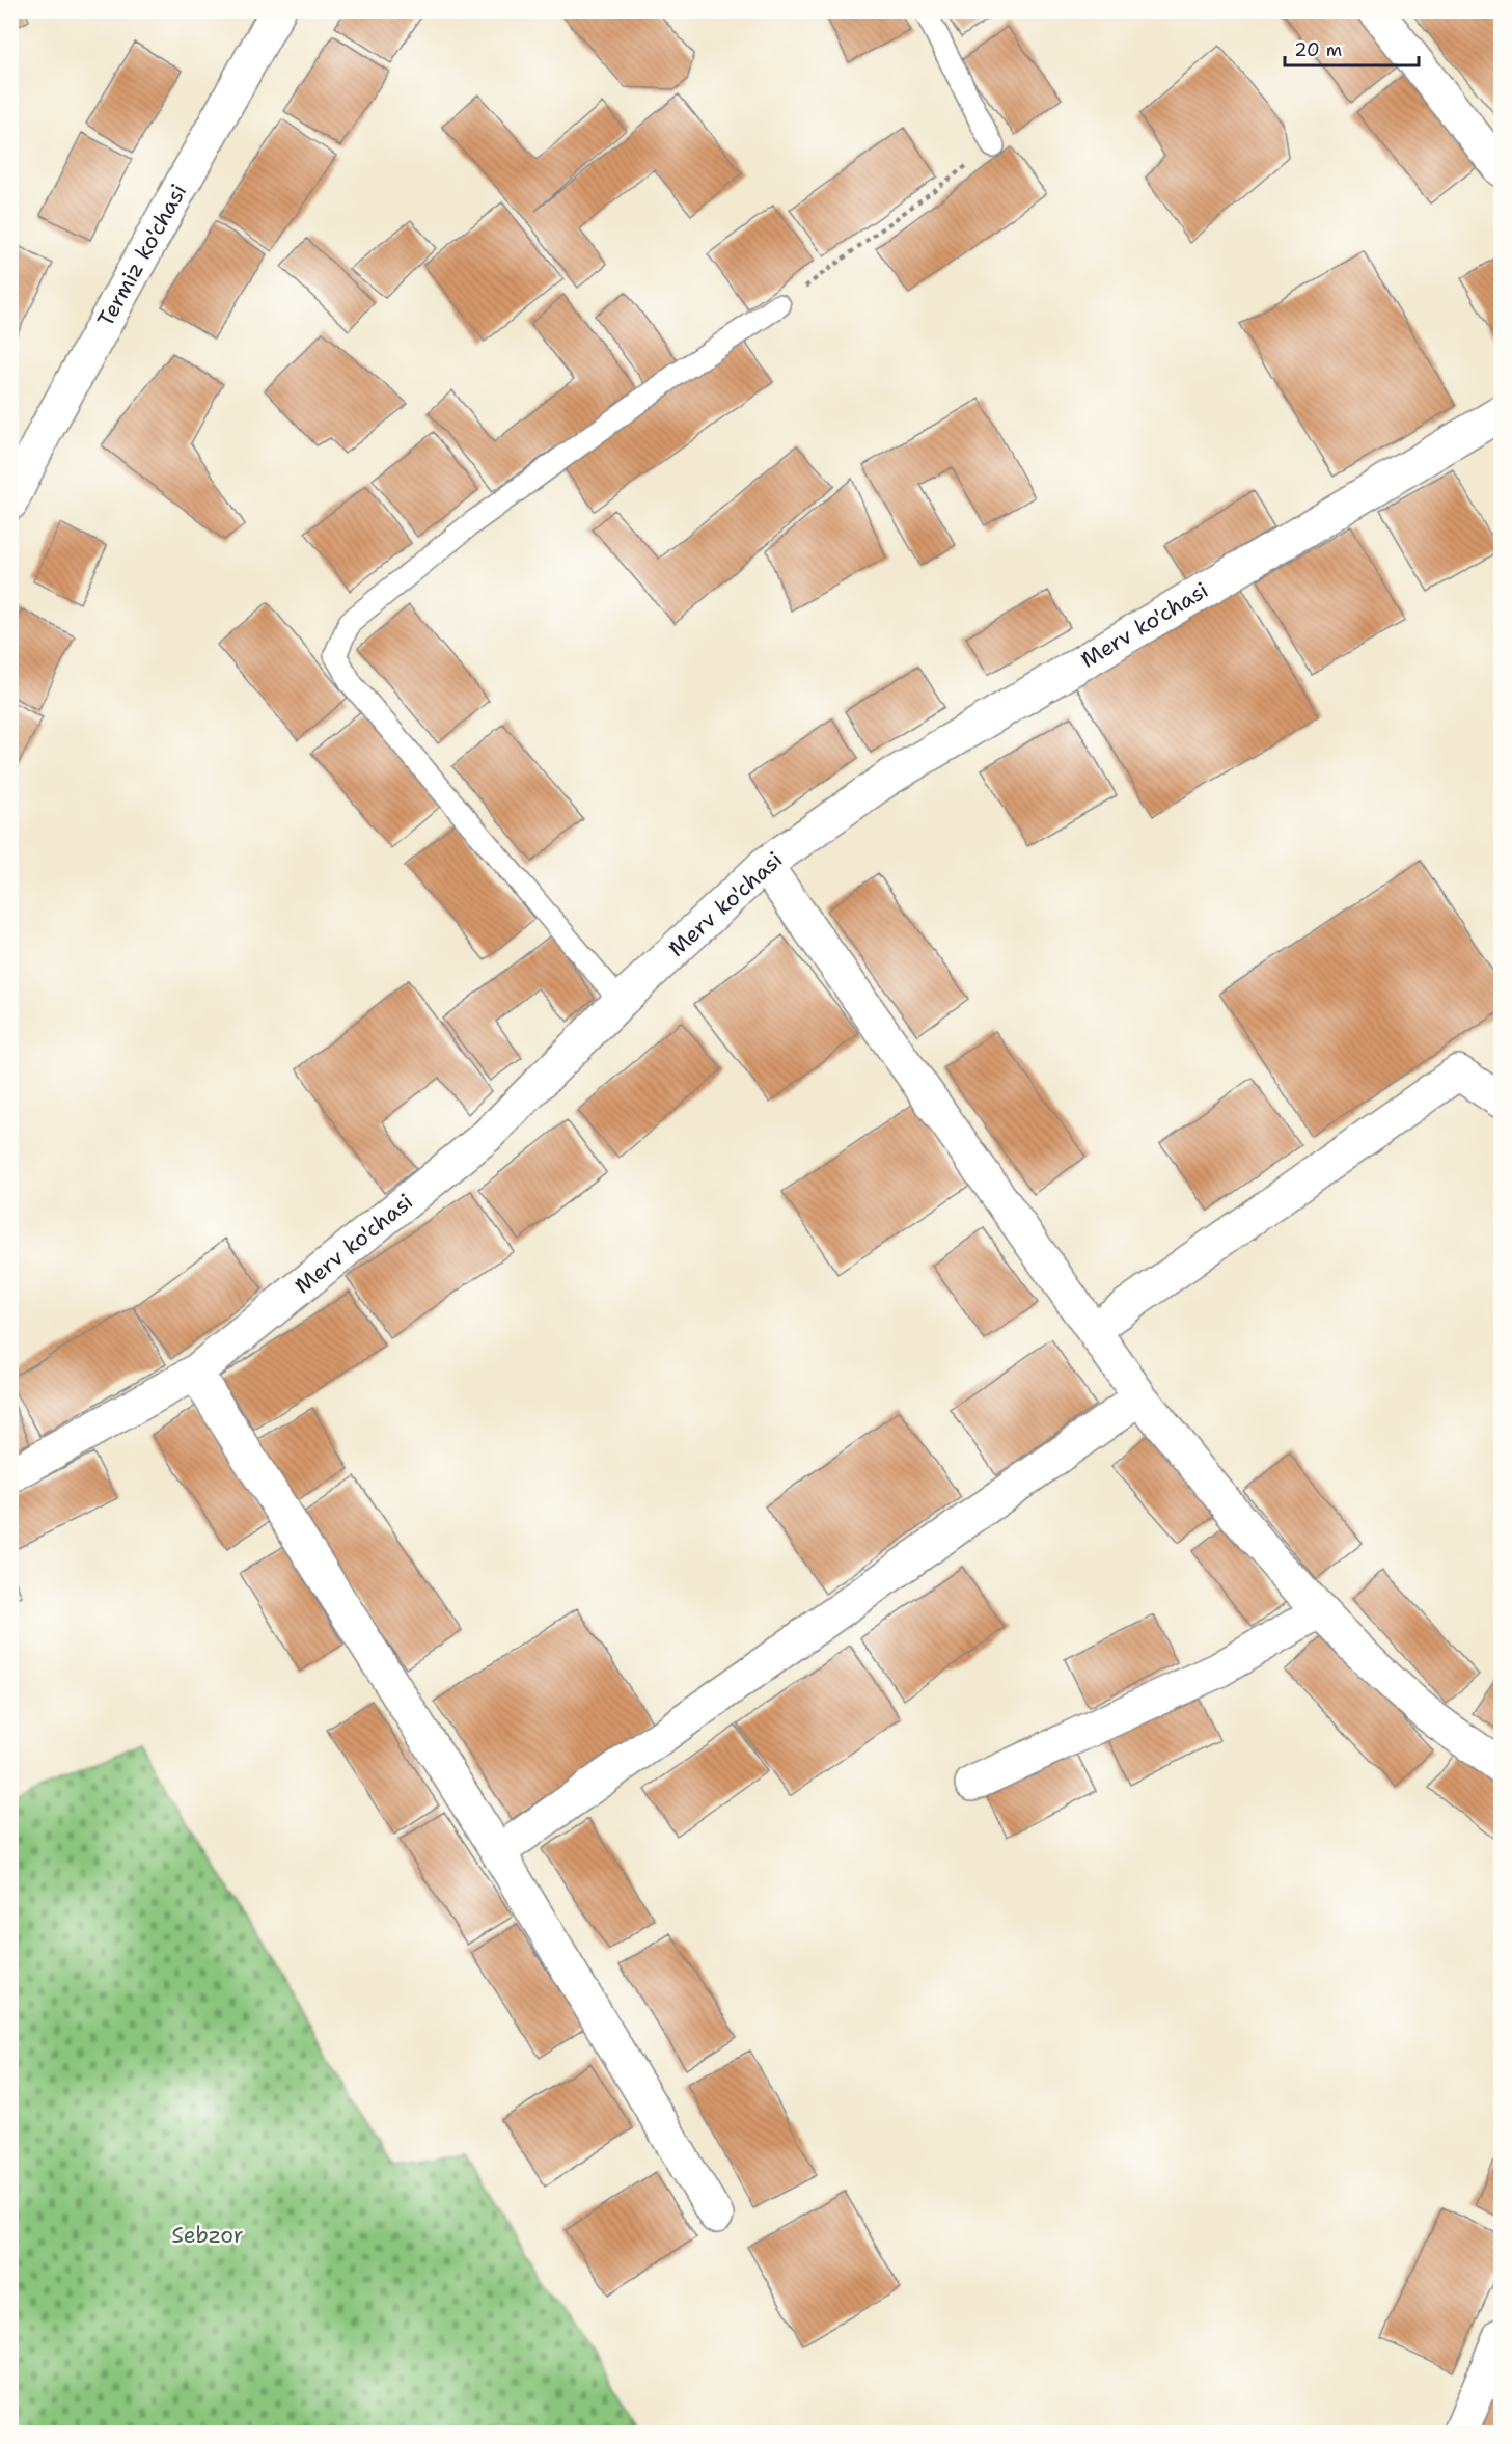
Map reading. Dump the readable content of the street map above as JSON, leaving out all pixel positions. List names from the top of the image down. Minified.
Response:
{"streets":{"street":["Termiz ko'chasi","Merv ko'chasi"]},"parks":["Sebzor"],"scale_bar":"20 m"}
